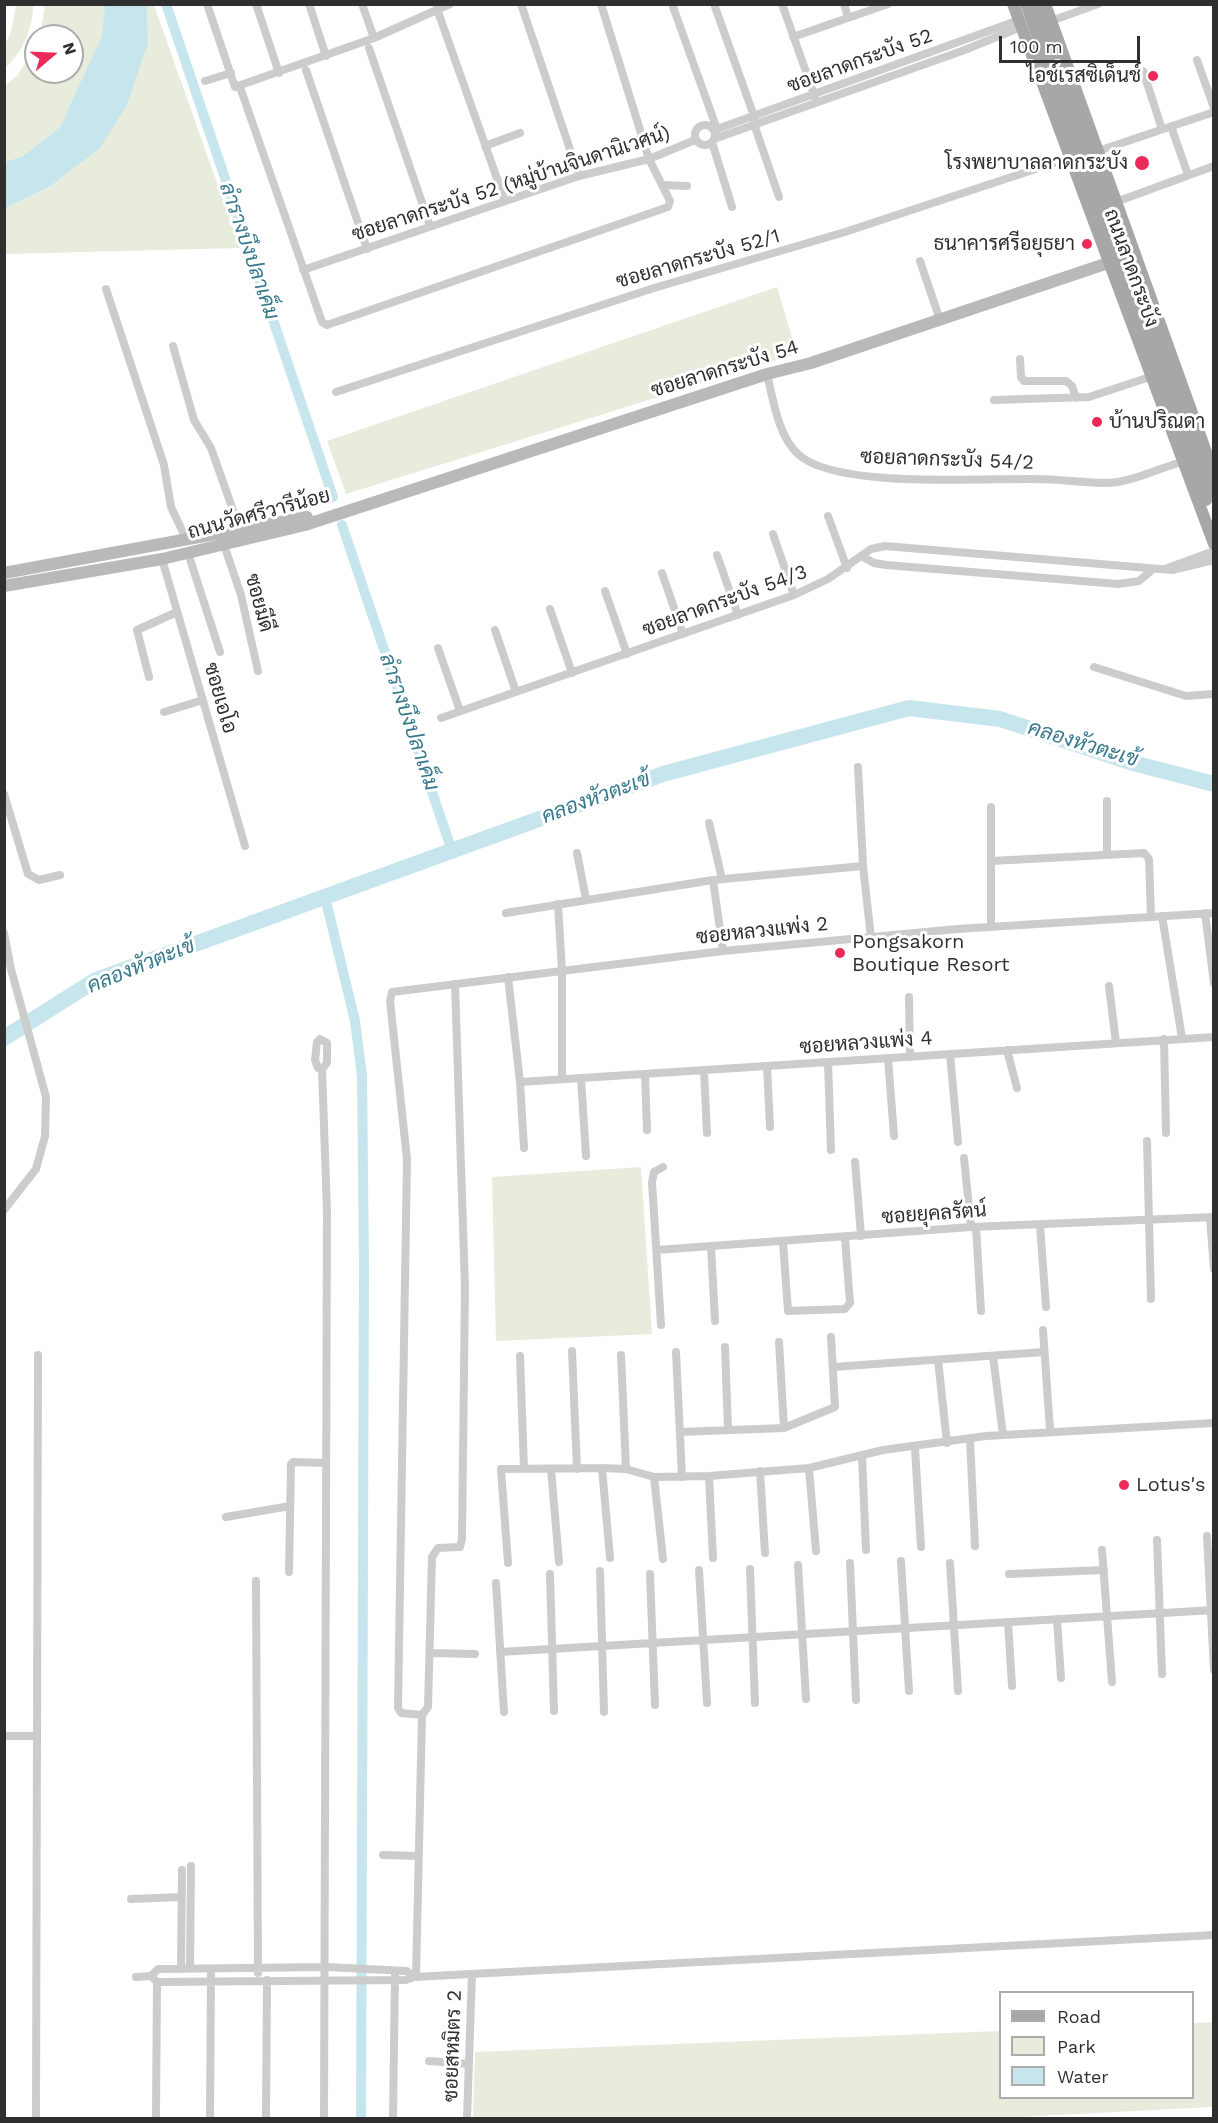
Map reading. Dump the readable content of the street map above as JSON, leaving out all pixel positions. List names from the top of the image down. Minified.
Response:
{"streets":{"main road":["ถนนลาดกระบัง","ซอยลาดกระบัง 54","ถนนวัดศรีวารีน้อย"],"street":["ซอยลาดกระบัง 52","ซอยลาดกระบัง 52 (หมู่บ้านจินดานิเวศน์)","ซอยลาดกระบัง 52/1","ซอยลาดกระบัง 54/2","ซอยลาดกระบัง 54/3","ซอยมีดี","ซอยเอโอ","ซอยหลวงแพ่ง 2","ซอยหลวงแพ่ง 4","ซอยยุคลรัตน์","ซอยสหมิตร 2"]},"crossings":[["ซอยลาดกระบัง 52","ซอยลาดกระบัง 52 (หมู่บ้านจินดานิเวศน์)"],["ซอยลาดกระบัง 52","ถนนลาดกระบัง"],["ซอยลาดกระบัง 52/1","ถนนลาดกระบัง"],["ถนนลาดกระบัง","ซอยลาดกระบัง 54"],["ถนนลาดกระบัง","ซอยลาดกระบัง 54/2"],["ซอยลาดกระบัง 54","ซอยลาดกระบัง 54/2"],["ซอยลาดกระบัง 54","ถนนวัดศรีวารีน้อย"],["ถนนวัดศรีวารีน้อย","ซอยมีดี"],["ถนนวัดศรีวารีน้อย","ซอยเอโอ"]],"water":["ลำรางบึงปลาเค็ม","คลองหัวตะเข้"],"places":["ไอช์เรสซิเด็นช์","โรงพยาบาลลาดกระบัง","ธนาคารศรีอยุธยา","บ้านปริณดา","Pongsakorn Boutique Resort","Lotus's"],"legend":["Road","Park","Water"],"scale_bar":"100 m","north":"right"}
